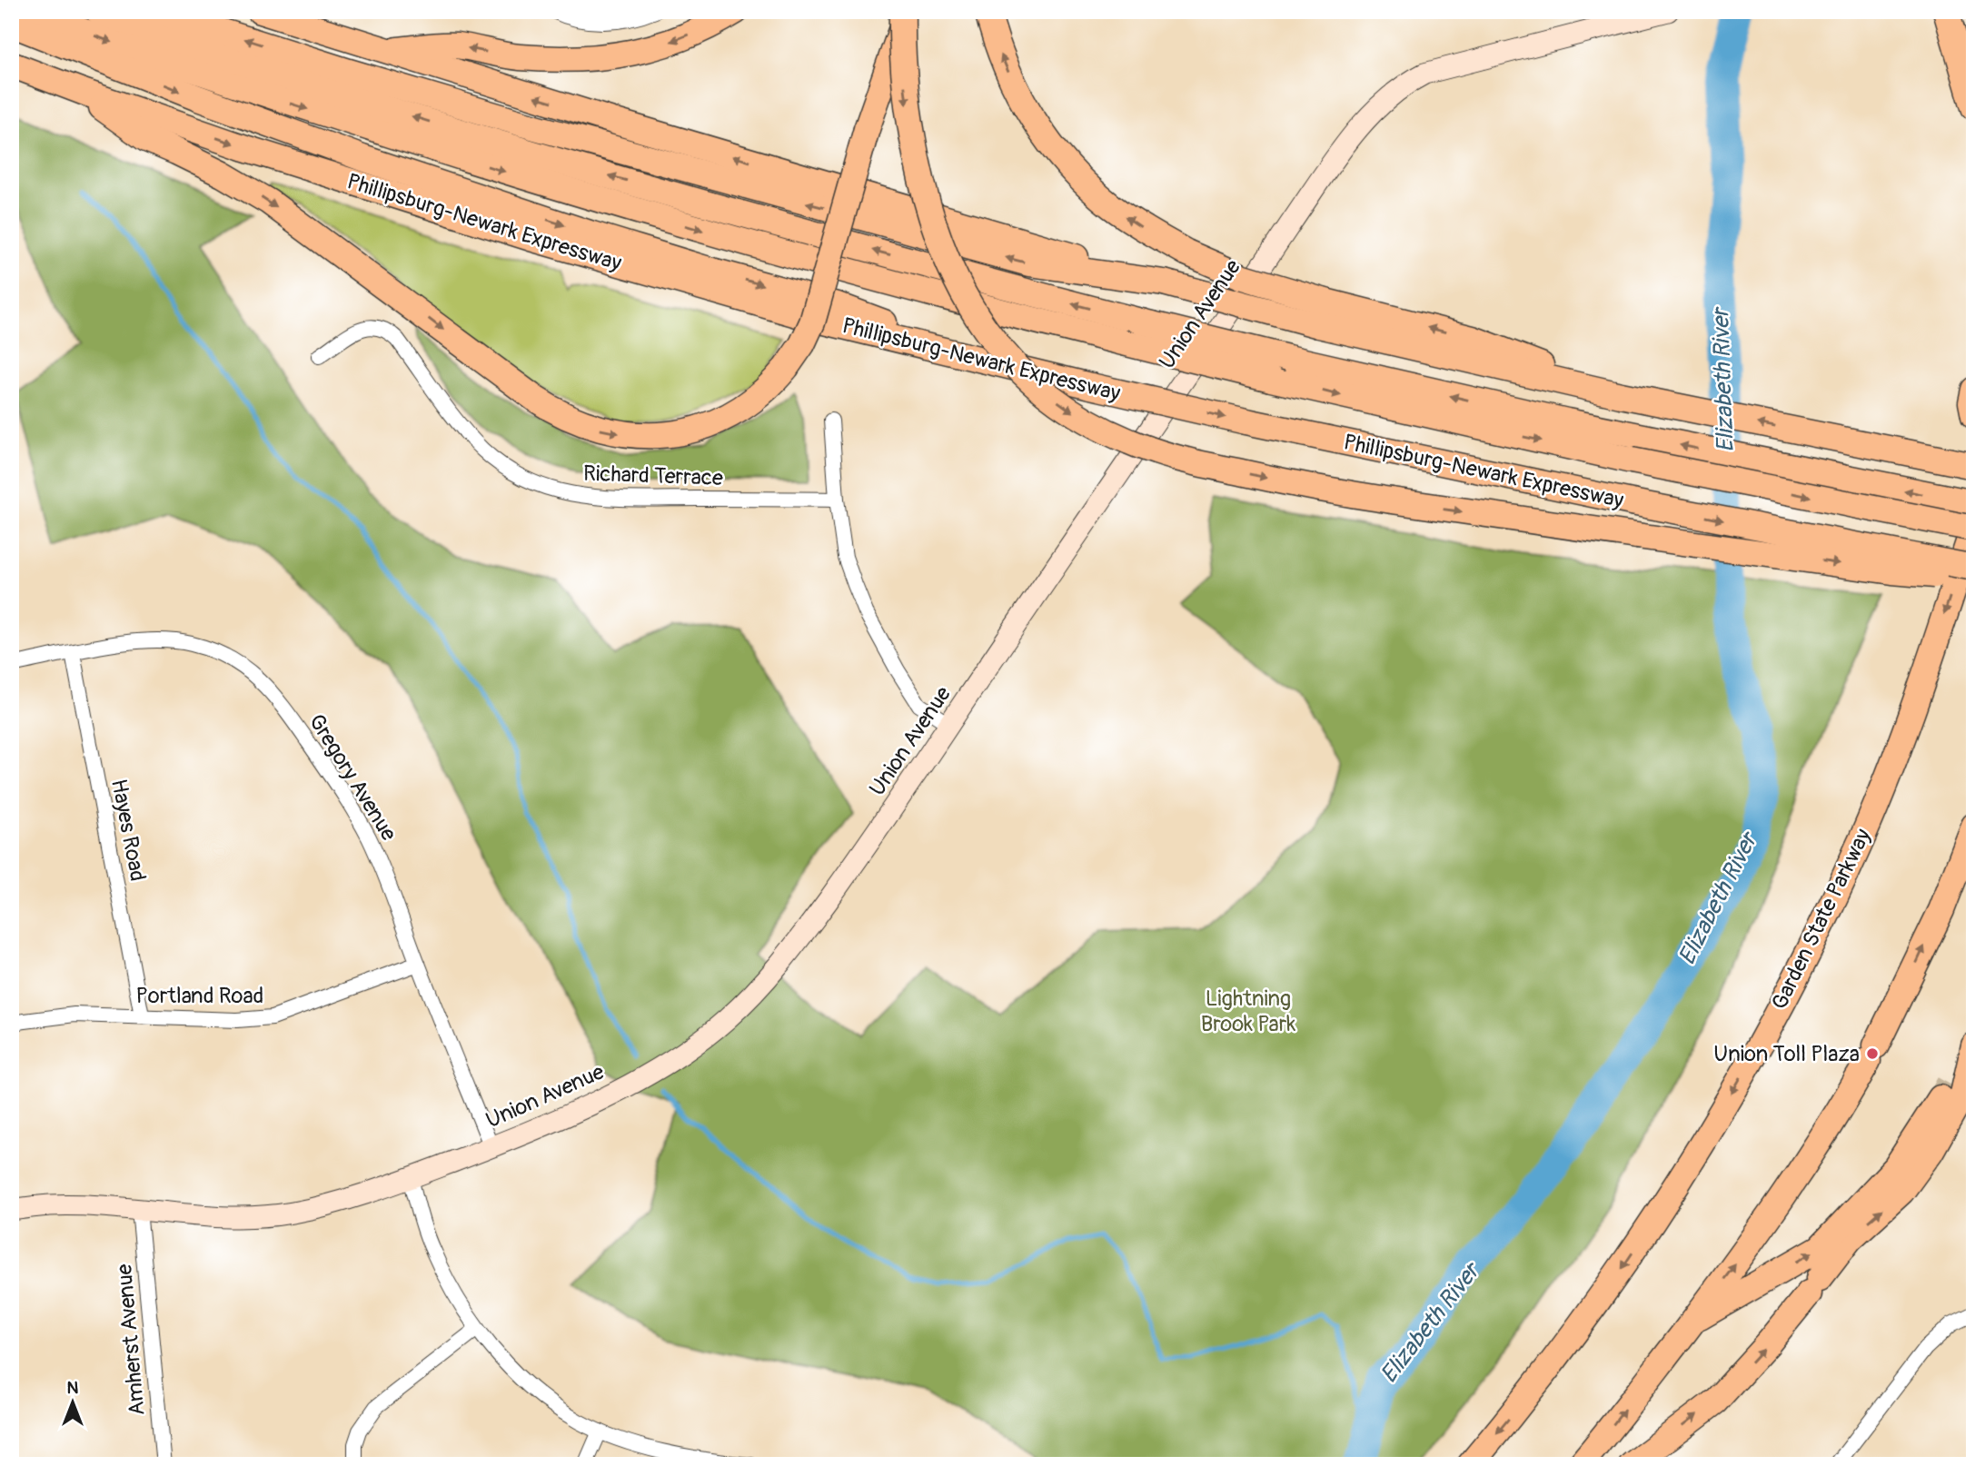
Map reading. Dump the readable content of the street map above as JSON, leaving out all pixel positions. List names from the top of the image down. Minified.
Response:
{"streets":{"highway":["Phillipsburg-Newark Expressway","Garden State Parkway"],"street":["Union Avenue","Richard Terrace","Gregory Avenue","Hayes Road","Portland Road","Amherst Avenue"]},"crossings":[["Phillipsburg-Newark Expressway","Garden State Parkway"],["Union Avenue","Gregory Avenue"],["Union Avenue","Amherst Avenue"],["Gregory Avenue","Hayes Road"],["Gregory Avenue","Portland Road"],["Hayes Road","Portland Road"]],"water":["Elizabeth River"],"parks":["Lightning Brook Park"],"places":["Union Toll Plaza"],"north":"top"}
